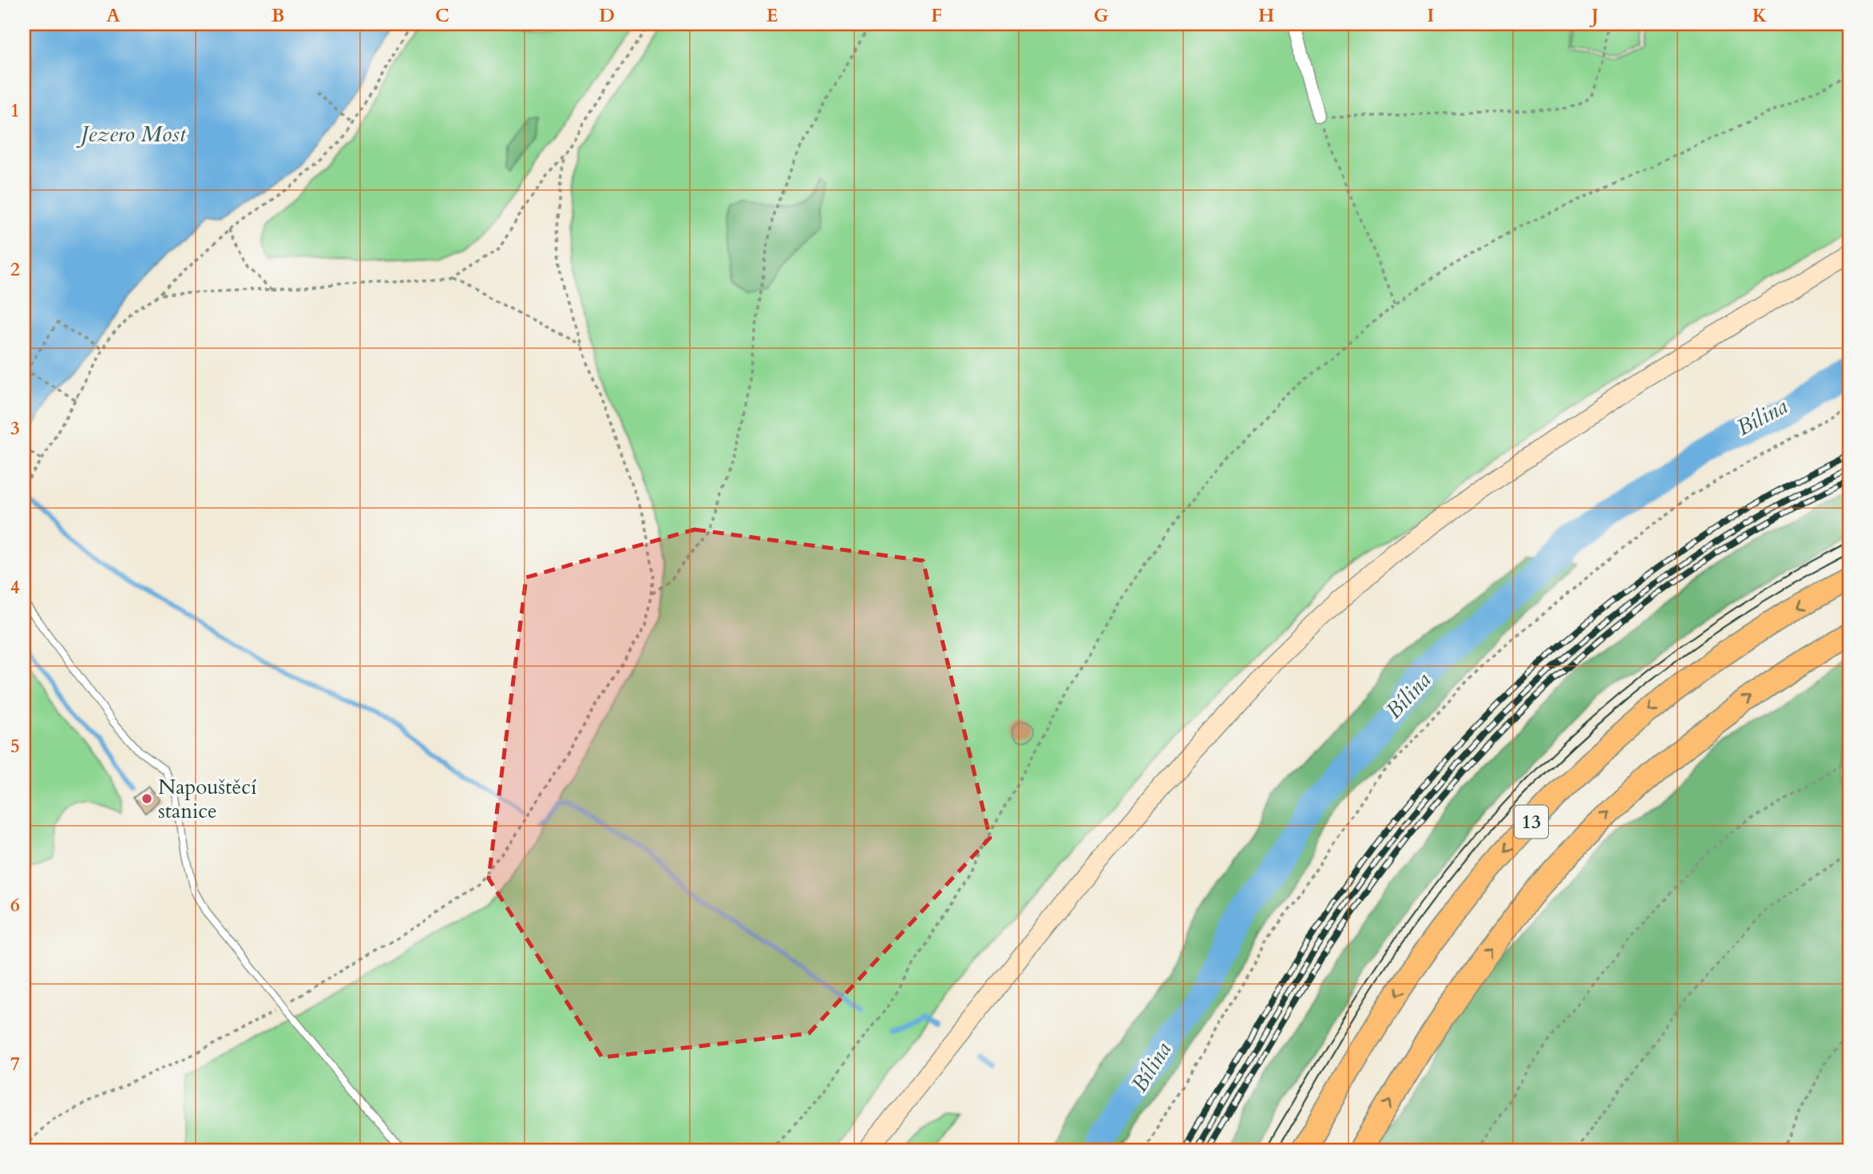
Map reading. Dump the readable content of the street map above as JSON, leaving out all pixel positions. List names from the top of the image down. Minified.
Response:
{"streets":{"highway":["13"]},"water":["Jezero Most","Bílina"],"places":["Napouštěcí stanice"],"grid":{"columns":["A","B","C","D","E","F","G","H","I","J","K"],"rows":["1","2","3","4","5","6","7"]}}
